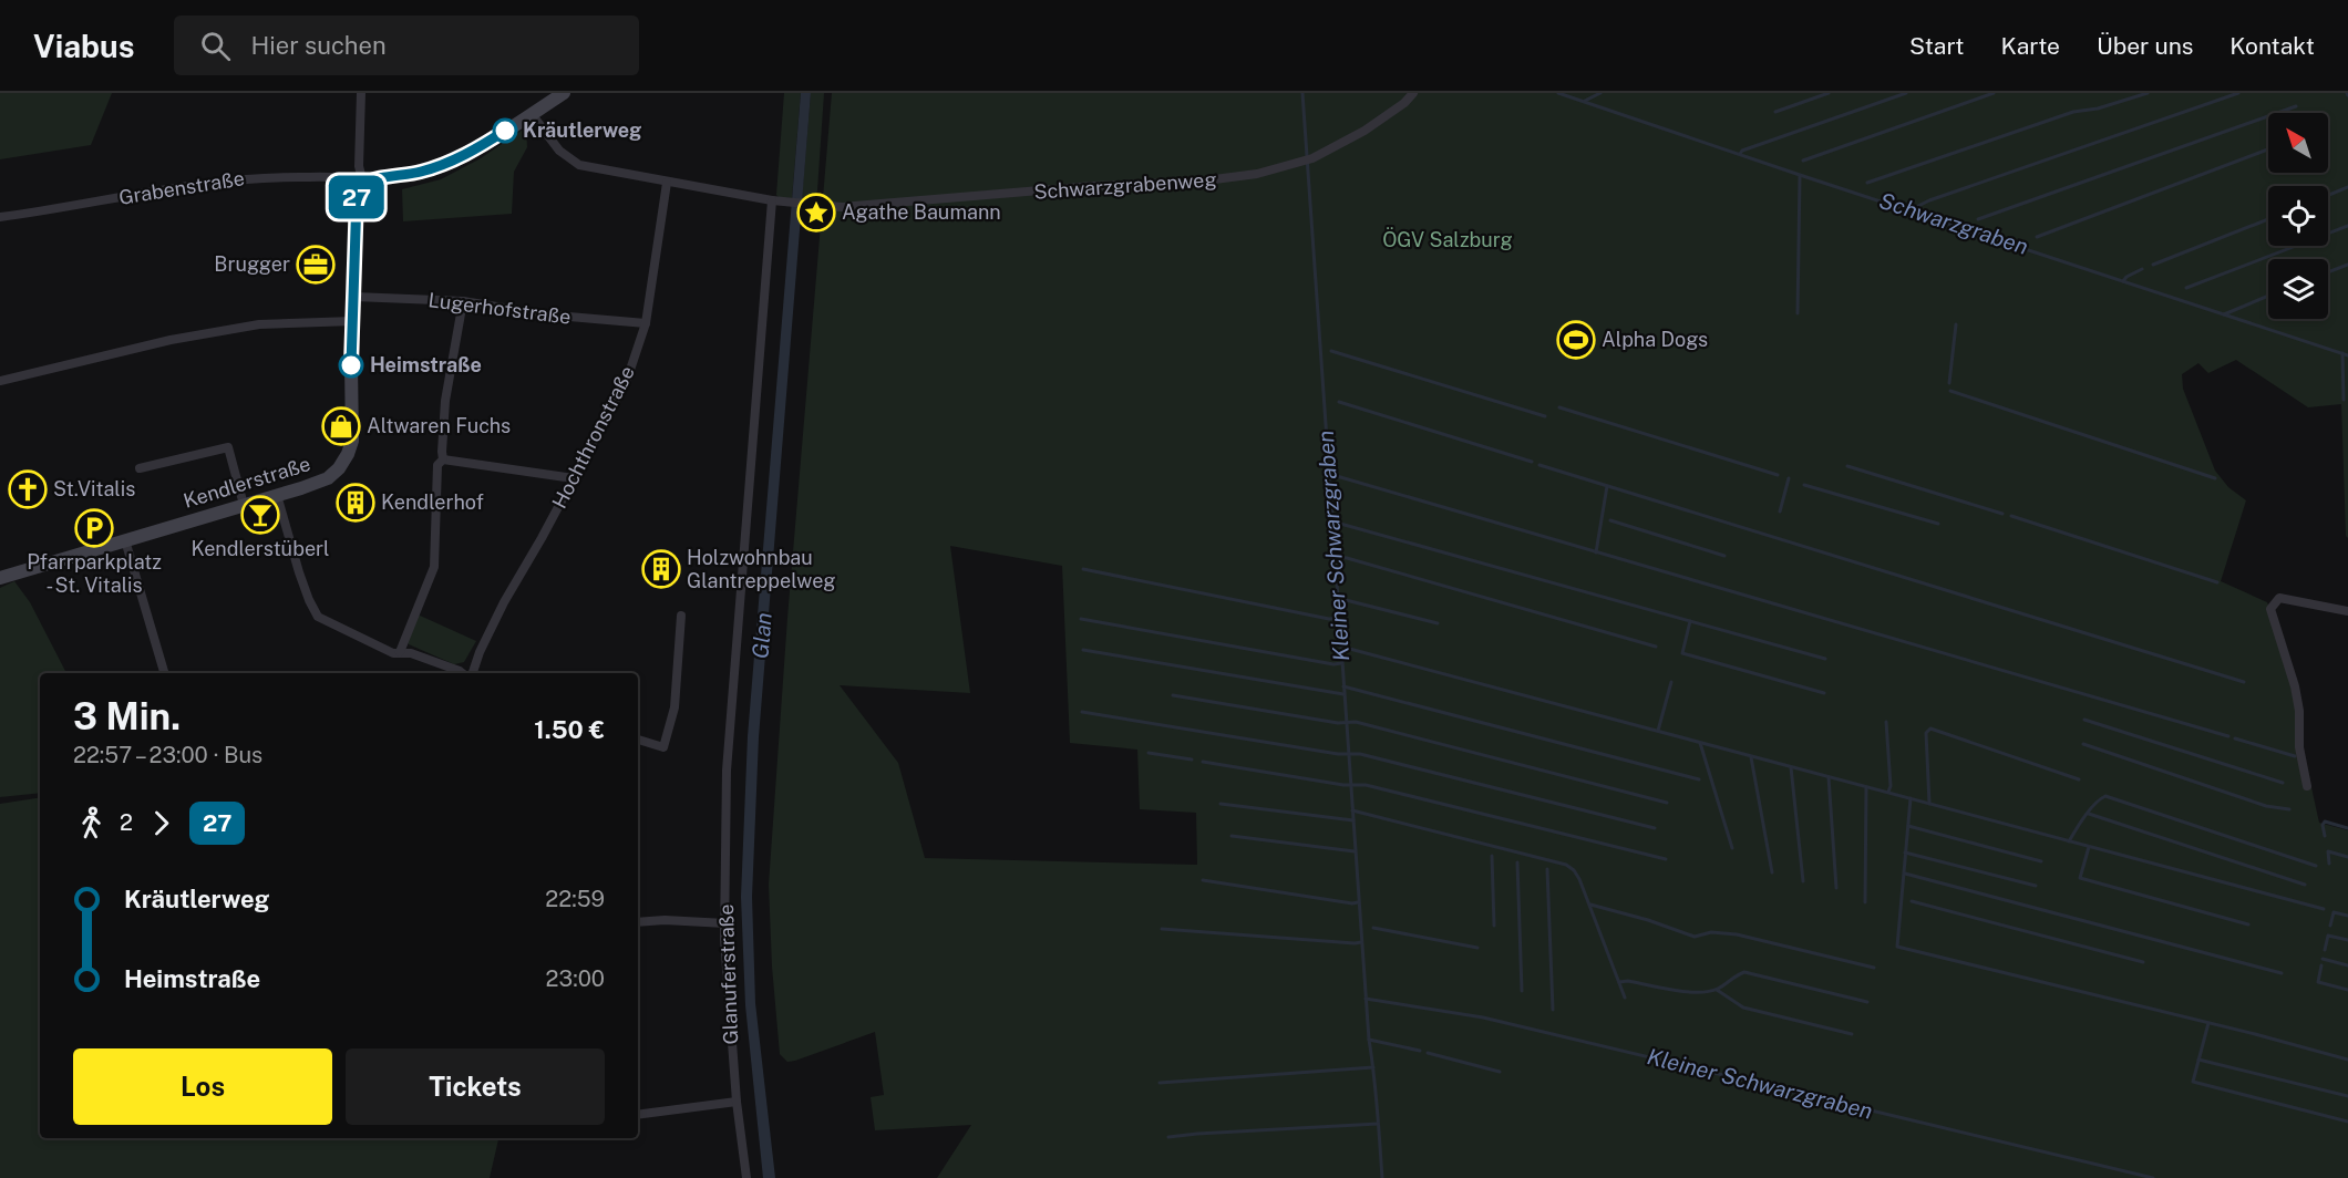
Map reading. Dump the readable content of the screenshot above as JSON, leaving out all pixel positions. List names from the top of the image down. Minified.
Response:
{"streets":{"street":["Schwarzgrabenweg","Grabenstraße","Lugerhofstraße","Hochthronstraße","Kendlerstraße","Glanuferstraße"]},"crossings":[["Schwarzgrabenweg","Glanuferstraße"],["Grabenstraße","Kendlerstraße"],["Lugerhofstraße","Hochthronstraße"],["Lugerhofstraße","Kendlerstraße"]],"water":["Schwarzgraben","Kleiner Schwarzgraben","Glan"],"parks":["ÖGV Salzburg"],"places":{"other":["Kräutlerweg","Heimstraße"],"place":["Agathe Baumann"],"office":["Brugger"],"sports":["Alpha Dogs"],"shop":["Altwaren Fuchs"],"church":["St.Vitalis"],"building":["Kendlerhof","Holzwohnbau Glantreppelweg"],"bar":["Kendlerstüberl"],"parking":["Pfarrparkplatz - St. Vitalis"]},"lines":["bus line 27"],"north":"top left","page":{"header":"Viabus","search":"Hier suchen","nav":["Start","Karte","Über uns","Kontakt"],"on_map":"27","heading":["3 Min.","22:57 – 23:00 · Bus","1.50 €"],"legs":["2","27"],"list":[{"name":"Kräutlerweg","value":"22:59"},{"name":"Heimstraße","value":"23:00"}],"buttons":["Los","Tickets"]}}
